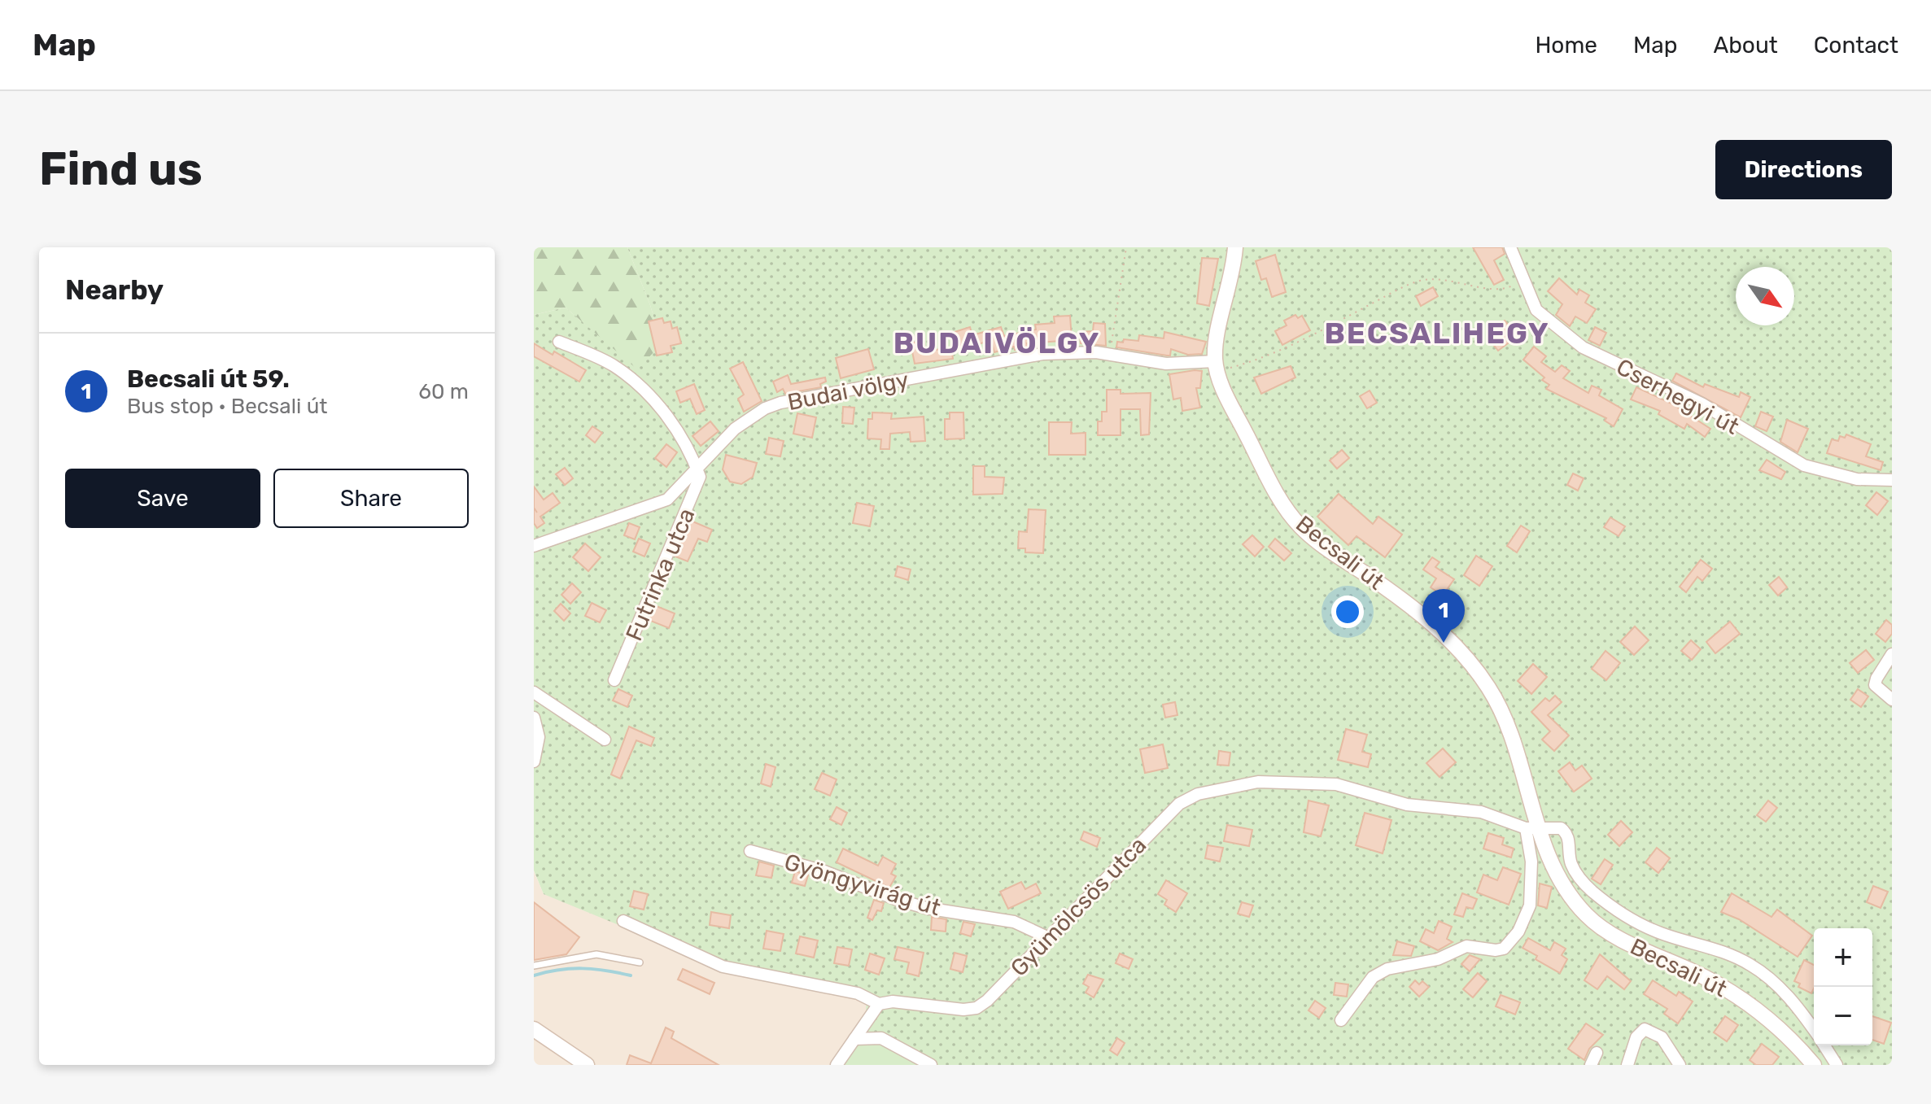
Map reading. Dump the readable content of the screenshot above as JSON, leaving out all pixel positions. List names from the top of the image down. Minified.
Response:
{"streets":{"main road":["Becsali út"],"street":["Budai völgy","Cserhegyi út","Futrinka utca","Gyöngyvirág út","Gyümölcsös utca"]},"crossings":[["Budai völgy","Becsali út"],["Budai völgy","Futrinka utca"],["Becsali út","Gyümölcsös utca"],["Gyöngyvirág út","Gyümölcsös utca"]],"districts":["BECSALIHEGY","BUDAIVÖLGY"],"north":"bottom right","page":{"header":"Map","nav":["Home","Map","About","Contact"],"buttons":["Directions",["Save","Share"]],"title":"Find us","heading":"Nearby","list":[{"mark":"1","name":"Becsali út 59.","note":"Bus stop · Becsali út","value":"60 m"}],"pins":"1","map_buttons":["+","−"]}}
